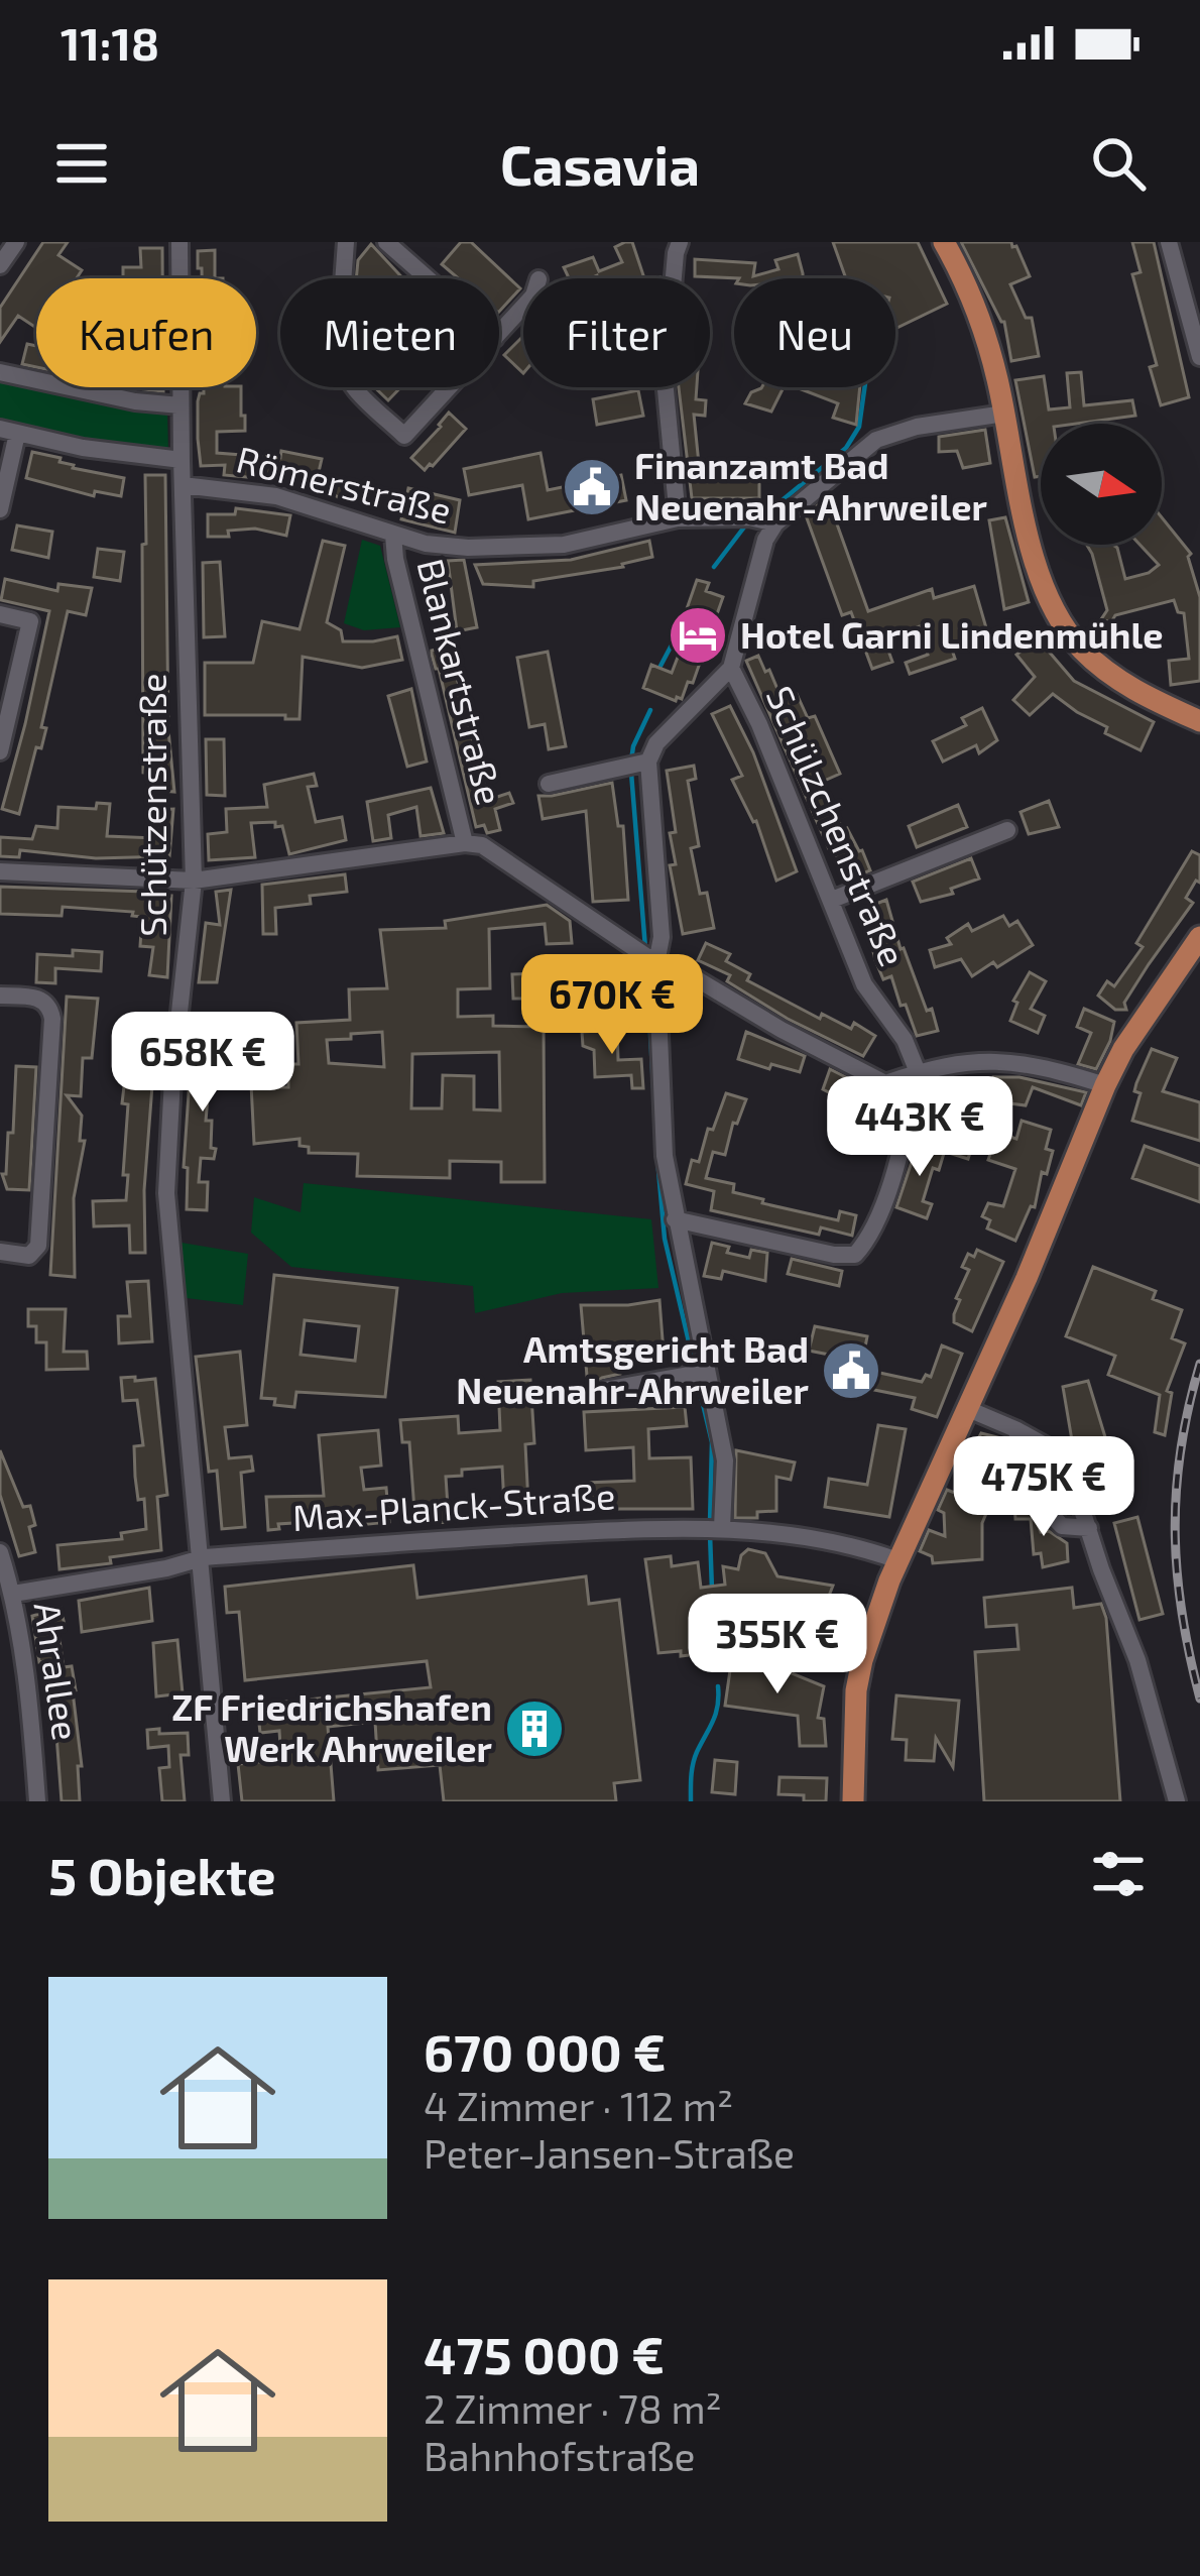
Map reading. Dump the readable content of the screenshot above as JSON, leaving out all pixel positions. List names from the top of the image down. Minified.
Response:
{"streets":{"street":["Römerstraße","Blankartstraße","Schützenstraße","Schülzchenstraße","Max-Planck-Straße","Ahrallee"]},"crossings":[["Römerstraße","Blankartstraße"],["Römerstraße","Schützenstraße"],["Schützenstraße","Max-Planck-Straße"],["Max-Planck-Straße","Ahrallee"]],"places":{"public building":["Finanzamt Bad Neuenahr-Ahrweiler","Amtsgericht Bad Neuenahr-Ahrweiler"],"hotel":["Hotel Garni Lindenmühle"],"building":["ZF Friedrichshafen Werk Ahrweiler"]},"north":"right","page":{"status":"11:18","header":"Casavia","chip":["Kaufen","Mieten","Filter","Neu"],"price":["670K €","658K €","443K €","475K €","355K €"],"heading":"5 Objekte","list":[{"name":"670 000 €","note":"4 Zimmer · 112 m² · Peter-Jansen-Straße"},{"name":"475 000 €","note":"2 Zimmer · 78 m² · Bahnhofstraße"}]}}
